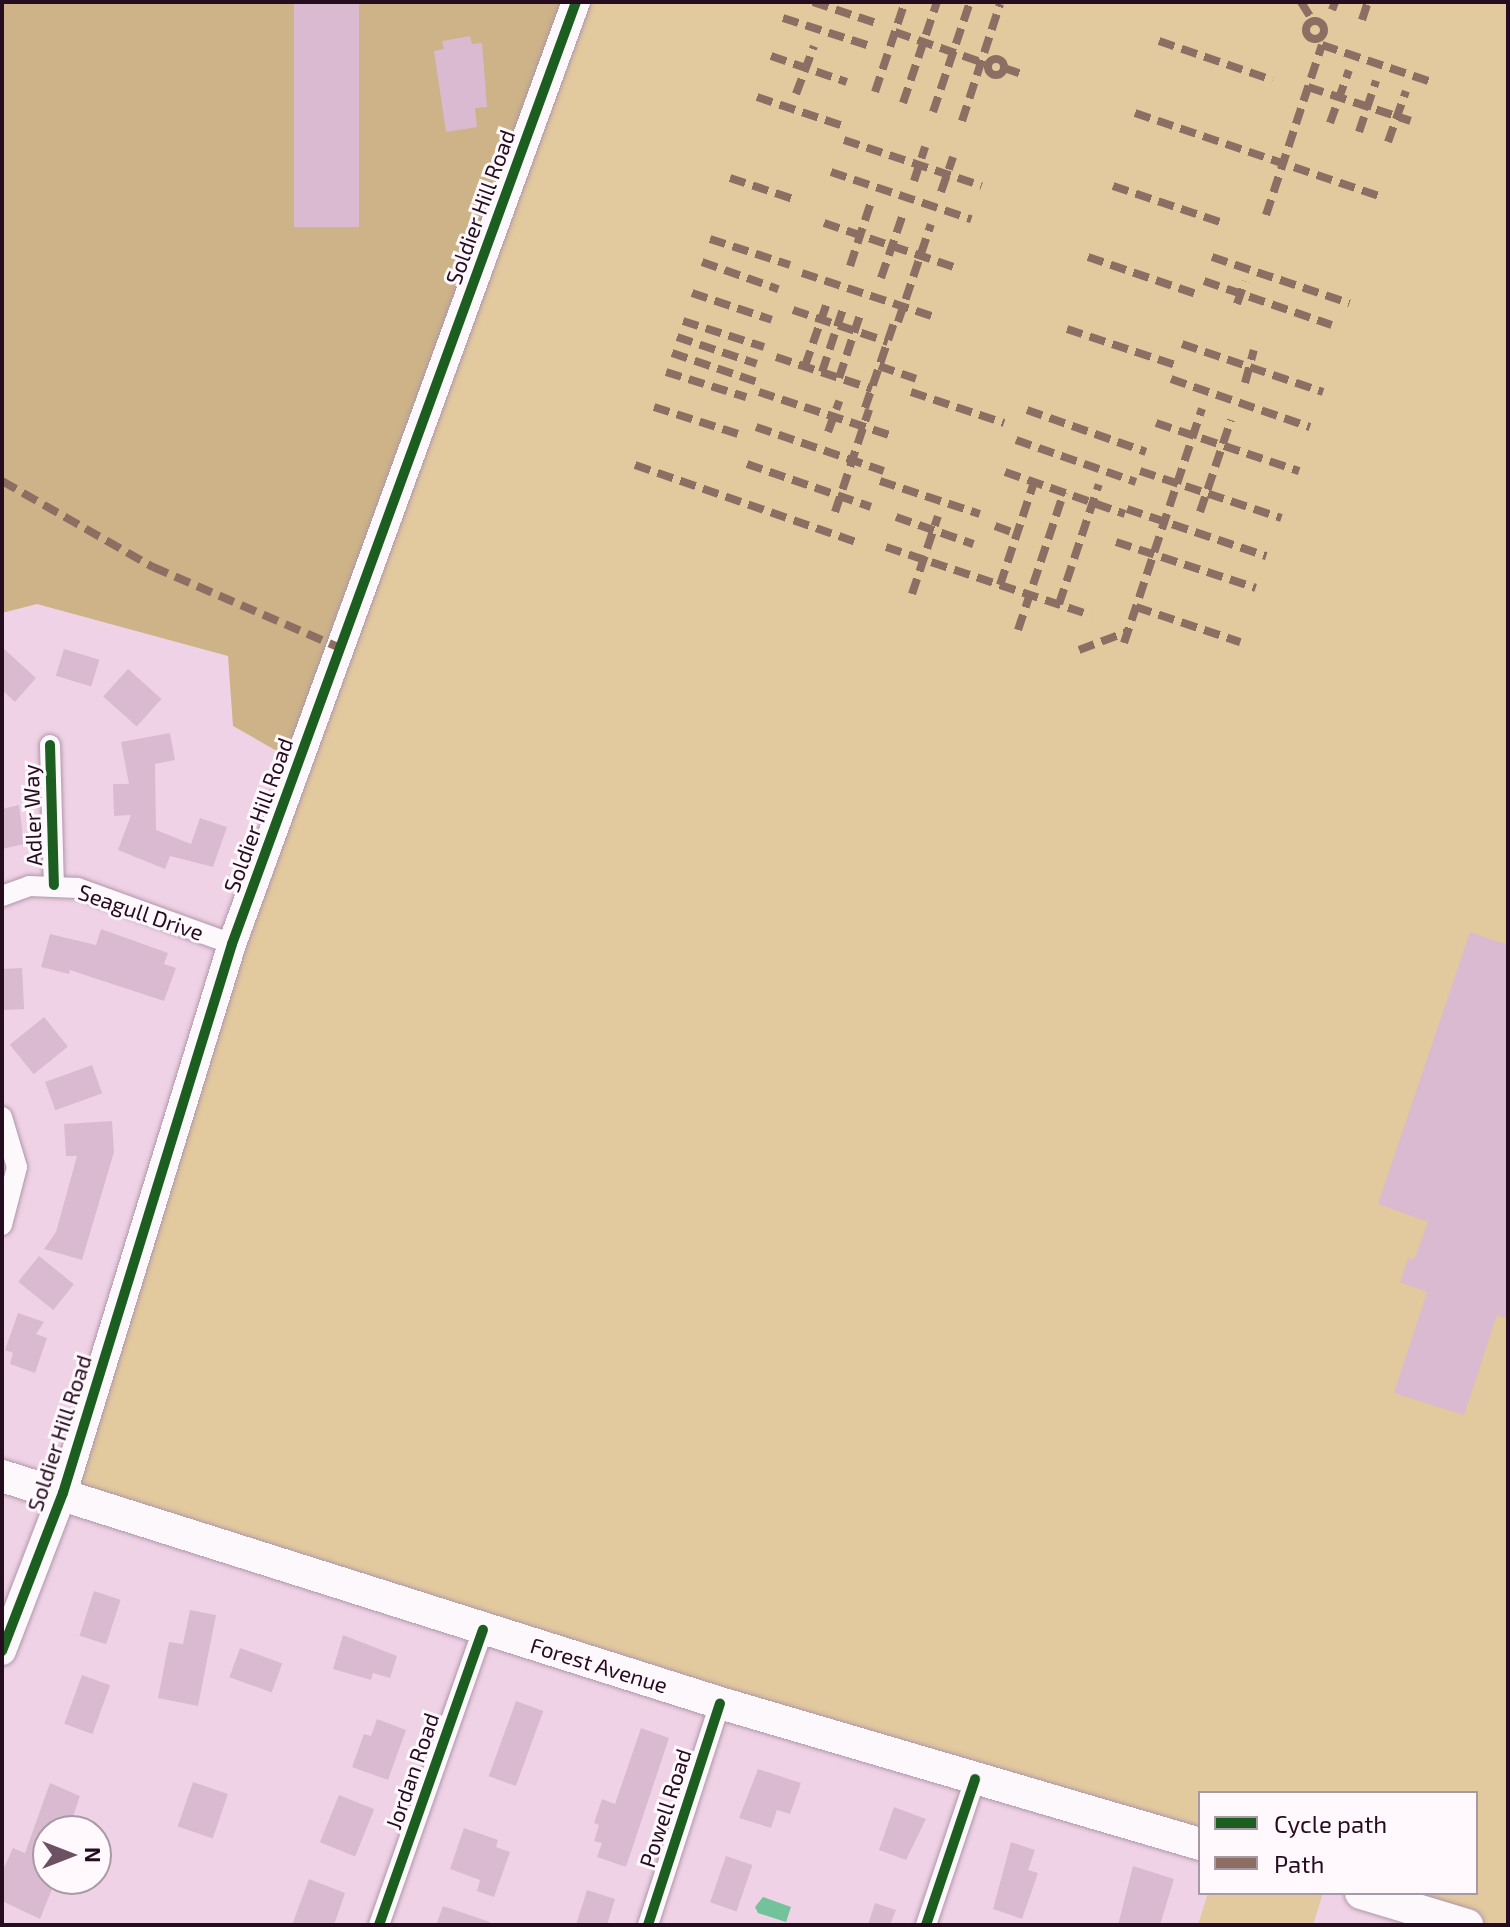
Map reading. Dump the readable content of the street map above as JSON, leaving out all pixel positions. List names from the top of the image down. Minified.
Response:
{"streets":{"main road":["Forest Avenue"],"street":["Soldier Hill Road","Adler Way","Seagull Drive","Jordan Road","Powell Road"]},"crossings":[["Soldier Hill Road","Seagull Drive"],["Soldier Hill Road","Forest Avenue"],["Adler Way","Seagull Drive"],["Forest Avenue","Jordan Road"],["Forest Avenue","Powell Road"]],"legend":["Cycle path","Path"],"north":"right"}
